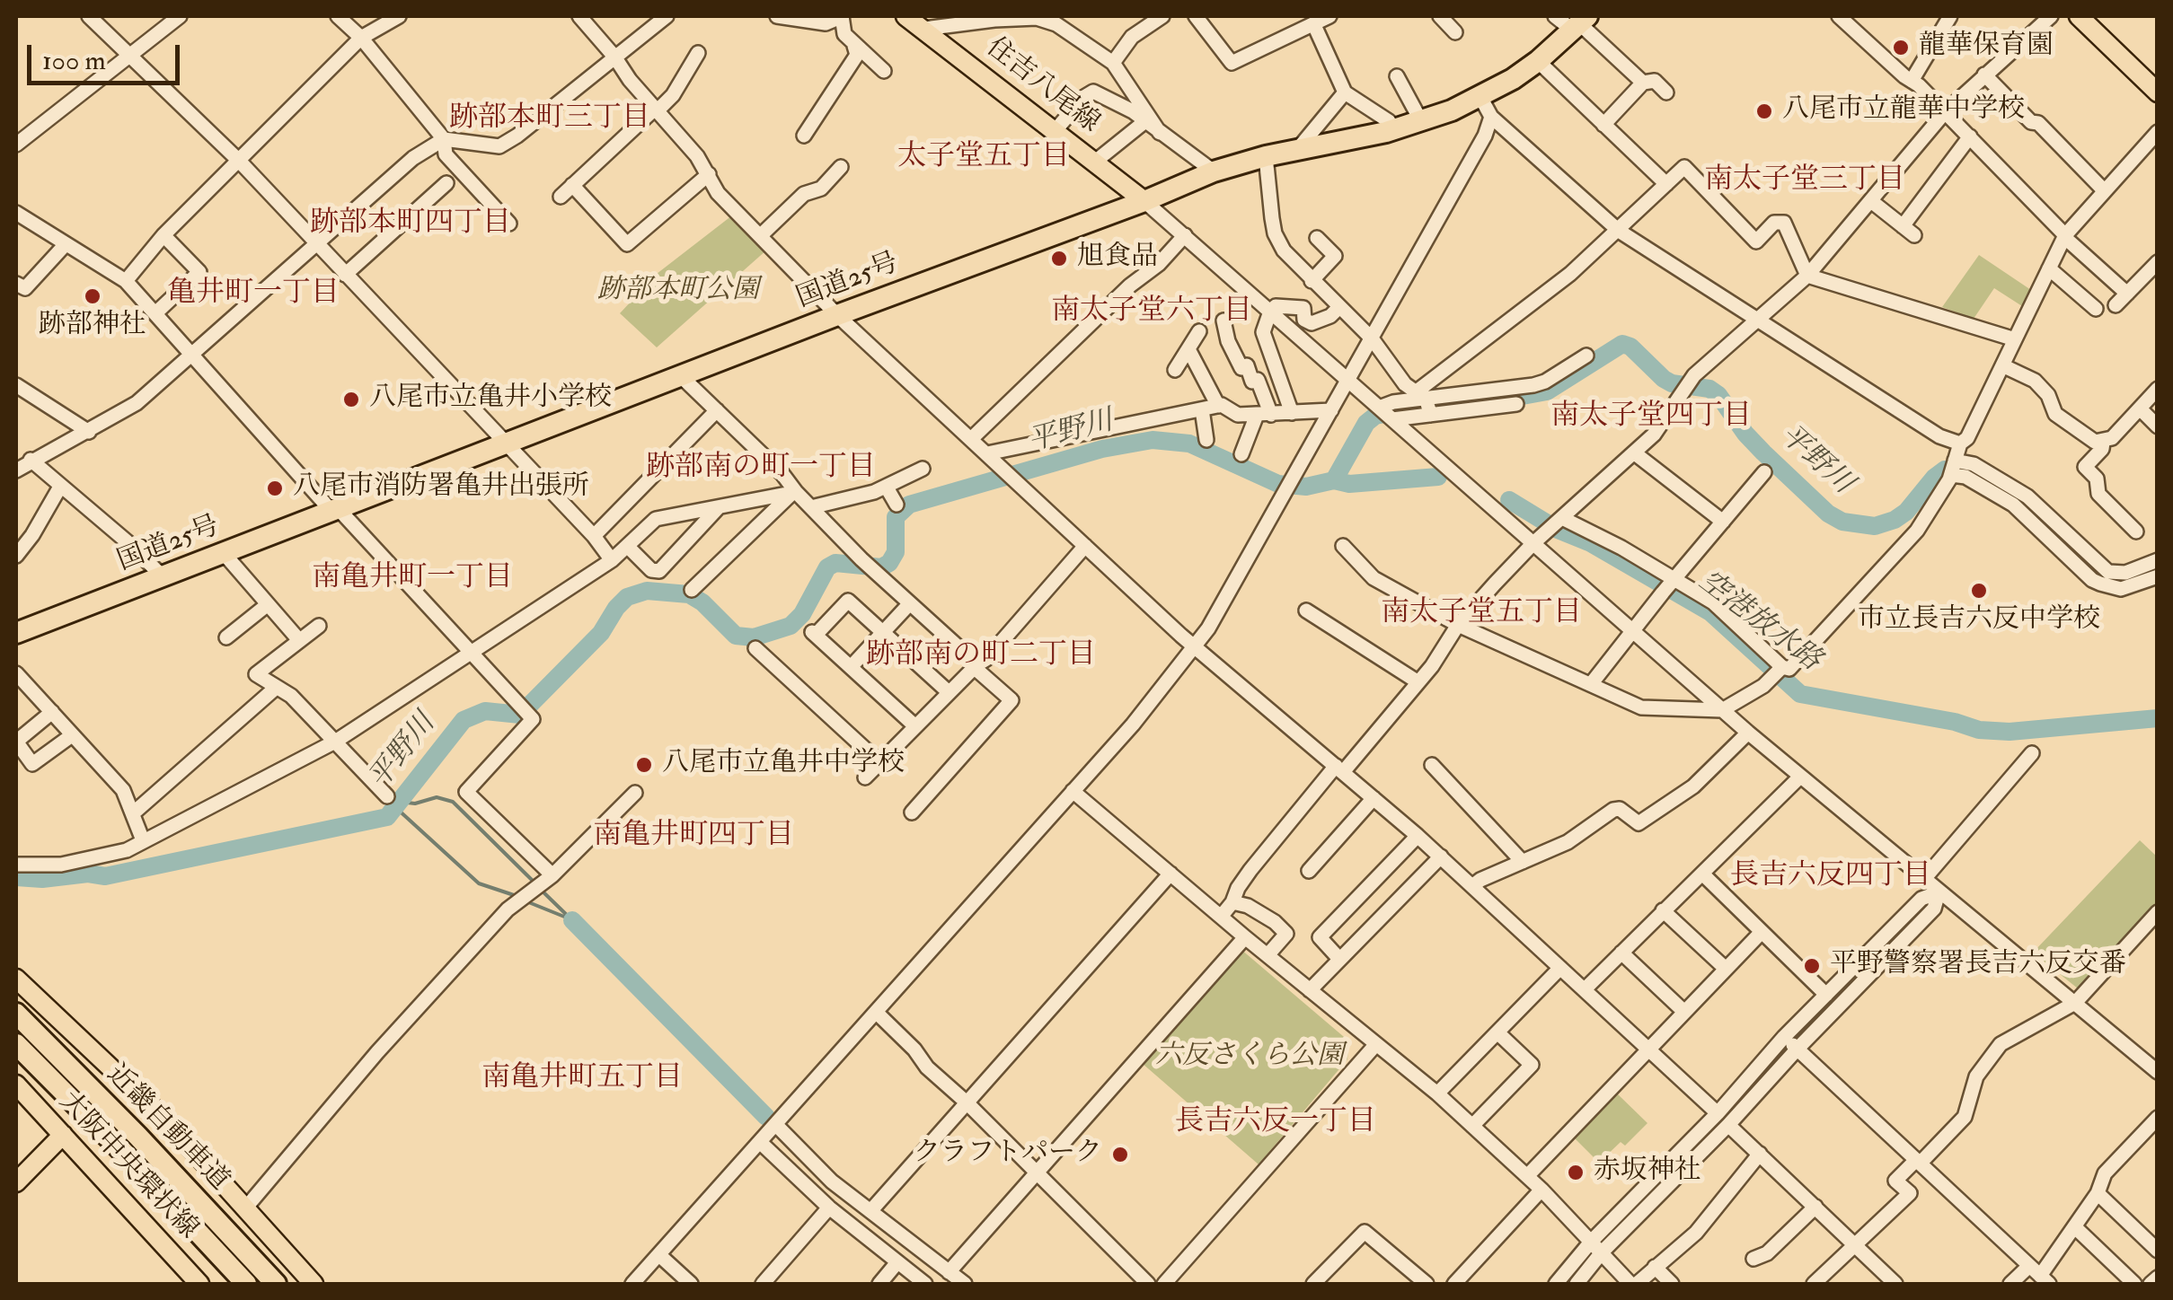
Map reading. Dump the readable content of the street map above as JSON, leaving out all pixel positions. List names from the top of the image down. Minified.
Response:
{"streets":{"highway":["国道25号","近畿自動車道"],"main road":["住吉八尾線","大阪中央環状線"]},"crossings":[["住吉八尾線","国道25号"]],"districts":["跡部本町三丁目","太子堂五丁目","南太子堂三丁目","跡部本町四丁目","亀井町一丁目","南太子堂六丁目","南太子堂四丁目","跡部南の町一丁目","南亀井町一丁目","南太子堂五丁目","跡部南の町二丁目","南亀井町四丁目","長吉六反四丁目","南亀井町五丁目","長吉六反一丁目"],"water":["平野川","空港放水路"],"parks":["跡部本町公園","六反さくら公園"],"places":["龍華保育園","八尾市立龍華中学校","旭食品","跡部神社","八尾市立亀井小学校","八尾市消防署亀井出張所","市立長吉六反中学校","八尾市立亀井中学校","平野警察署長吉六反交番","クラフトパーク","赤坂神社"],"scale_bar":"100 m"}
